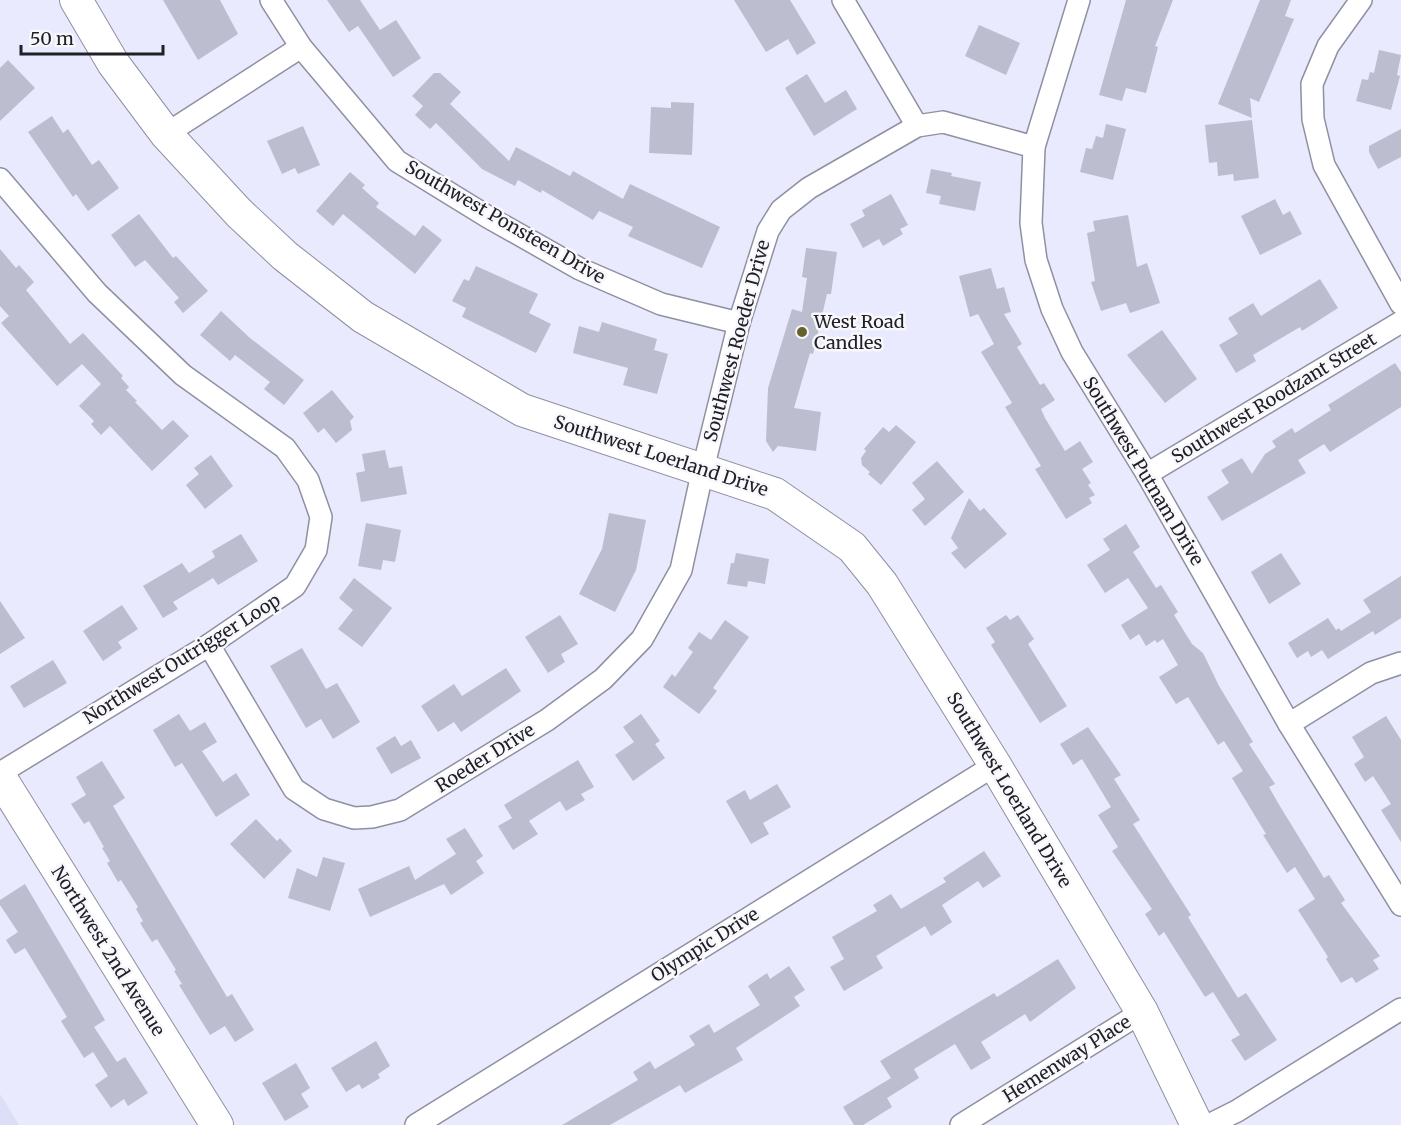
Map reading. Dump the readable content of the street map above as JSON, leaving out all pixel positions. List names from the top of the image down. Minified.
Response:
{"streets":{"street":["Southwest Ponsteen Drive","Southwest Roeder Drive","Southwest Roodzant Street","Southwest Loerland Drive","Southwest Putnam Drive","Northwest Outrigger Loop","Roeder Drive","Olympic Drive","Northwest 2nd Avenue","Hemenway Place"]},"crossings":[["Southwest Ponsteen Drive","Southwest Roeder Drive"],["Southwest Roeder Drive","Southwest Loerland Drive"],["Southwest Roeder Drive","Southwest Putnam Drive"],["Southwest Roeder Drive","Roeder Drive"],["Southwest Roodzant Street","Southwest Putnam Drive"],["Southwest Loerland Drive","Roeder Drive"],["Southwest Loerland Drive","Olympic Drive"],["Southwest Loerland Drive","Hemenway Place"],["Northwest Outrigger Loop","Roeder Drive"]],"places":["West Road Candles"],"scale_bar":"50 m"}
